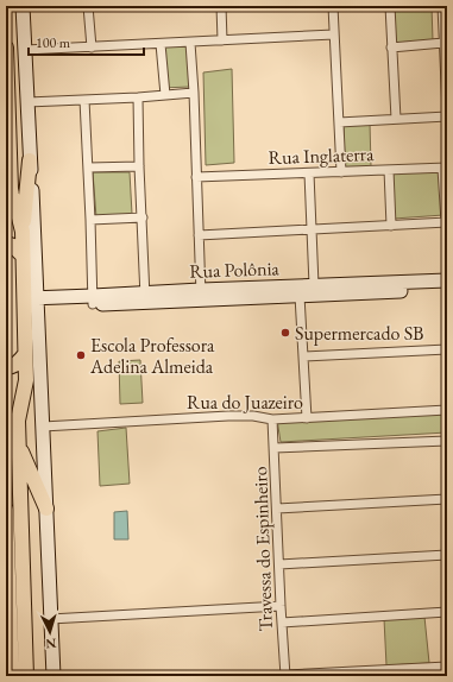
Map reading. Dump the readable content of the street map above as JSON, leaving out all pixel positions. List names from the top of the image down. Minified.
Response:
{"streets":{"street":["Rua Inglaterra","Rua Polônia","Rua do Juazeiro","Travessa do Espinheiro"]},"crossings":[["Rua do Juazeiro","Travessa do Espinheiro"]],"places":["Supermercado SB","Escola Professora Adelina Almeida"],"scale_bar":"100 m","north":"bottom"}
